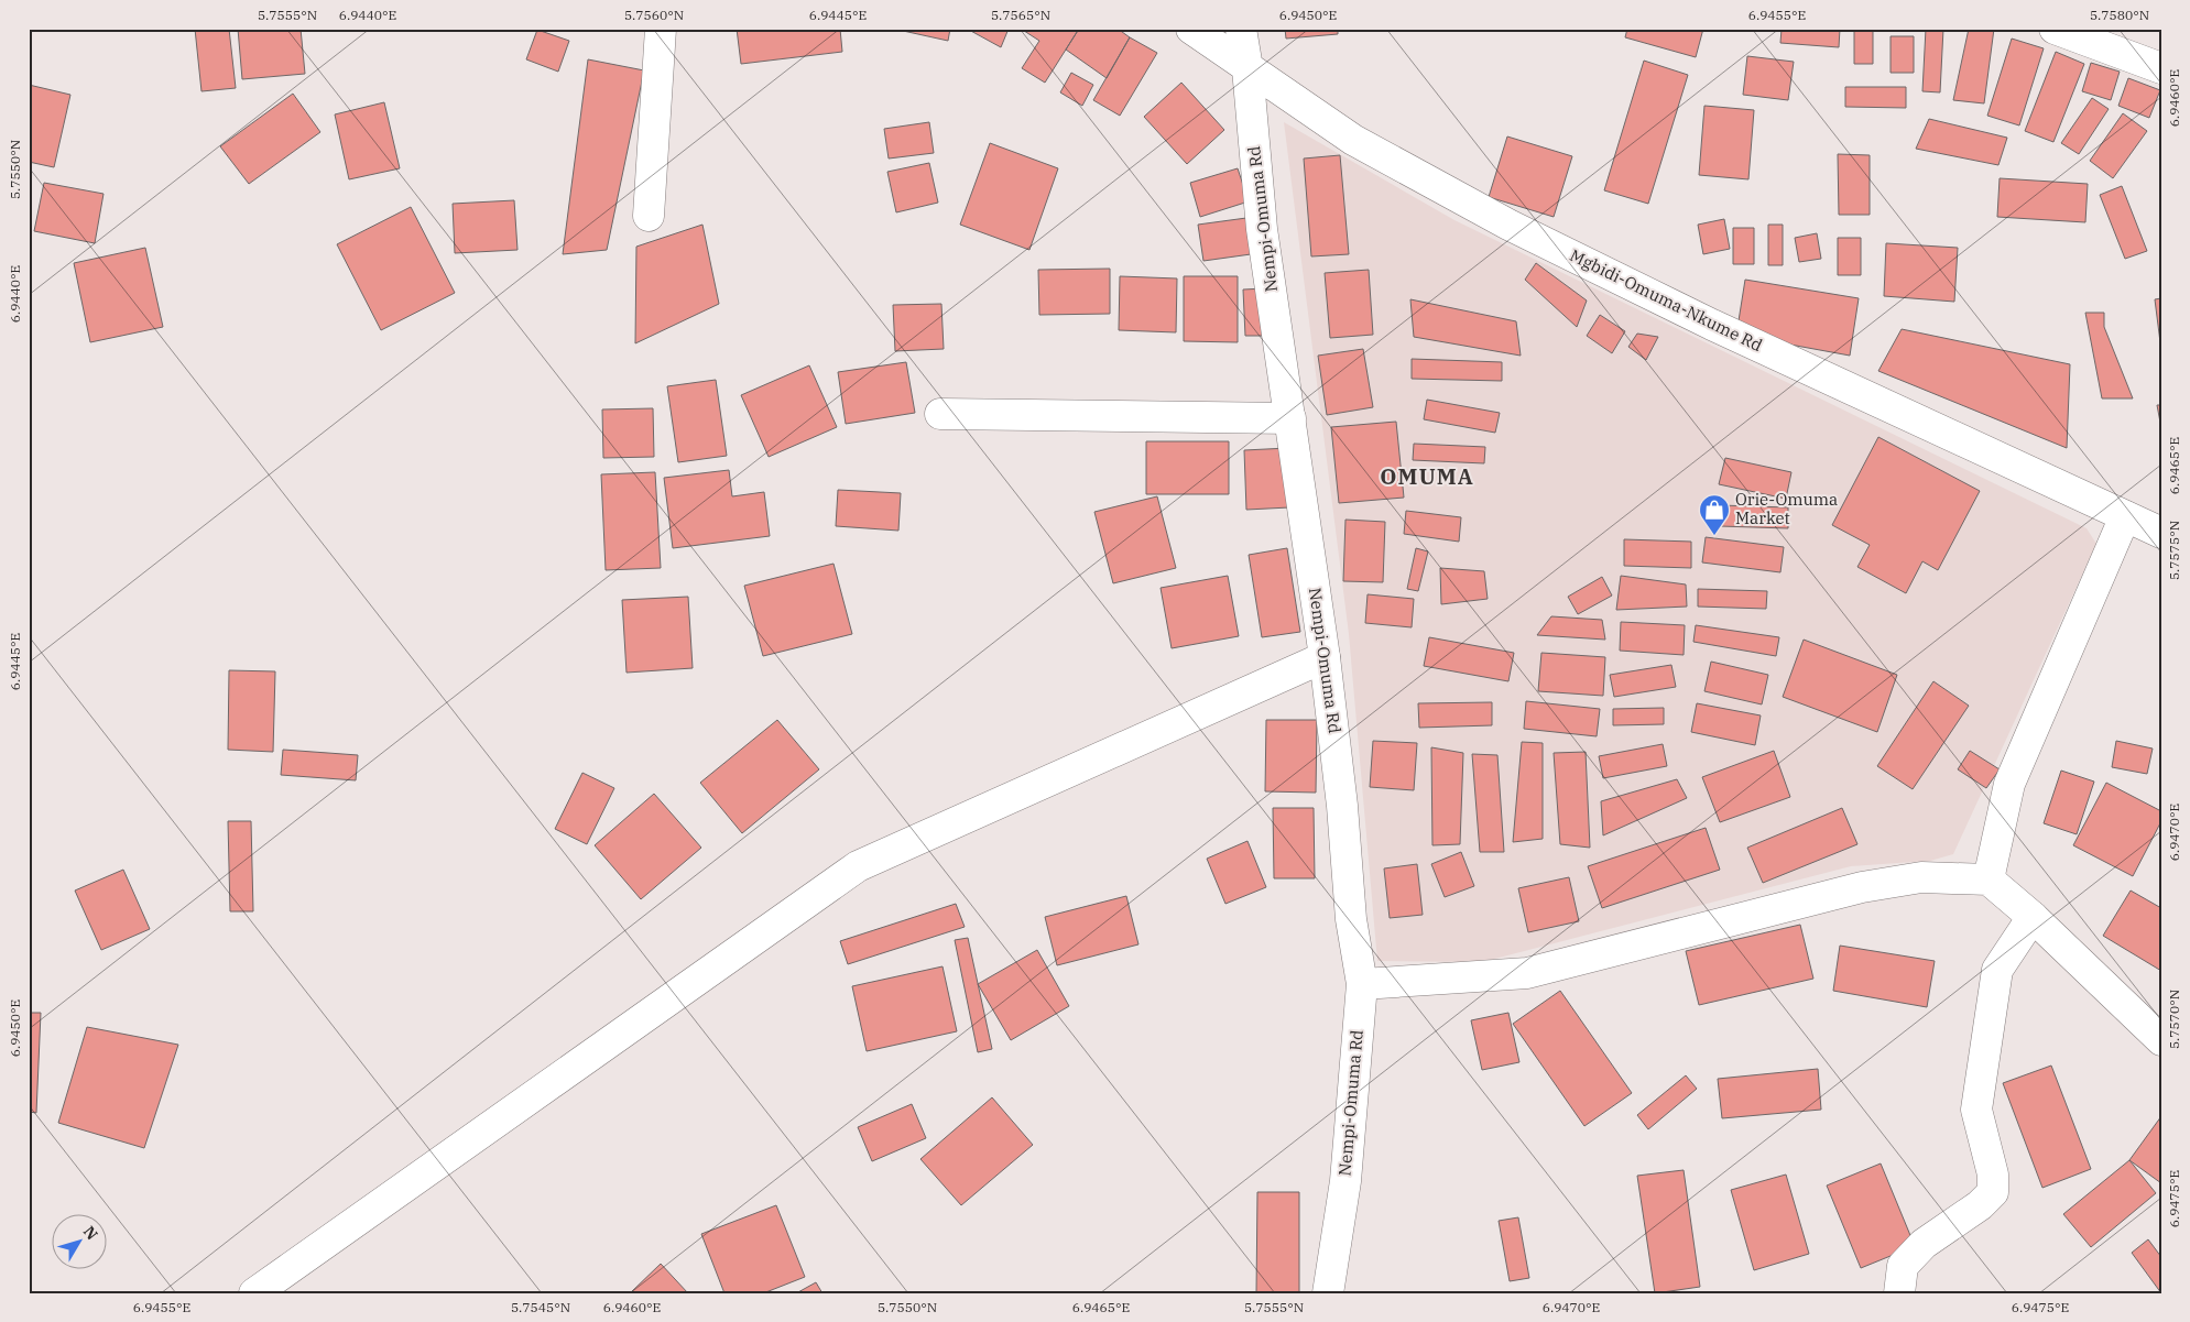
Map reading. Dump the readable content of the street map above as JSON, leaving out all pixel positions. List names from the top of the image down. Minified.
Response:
{"streets":{"street":["Nempi-Omuma Rd","Mgbidi-Omuma-Nkume Rd"]},"crossings":[["Nempi-Omuma Rd","Mgbidi-Omuma-Nkume Rd"]],"districts":["OMUMA"],"places":{"shop":["Orie-Omuma Market"]},"north":"top right","coordinates":["5.7555°N","6.9440°E","5.7560°N","6.9445°E","5.7565°N","6.9450°E","6.9455°E","5.7580°N","6.9460°E","5.7550°N","6.9465°E","5.7575°N","6.9470°E","5.7570°N","6.9475°E","5.7545°N"]}
